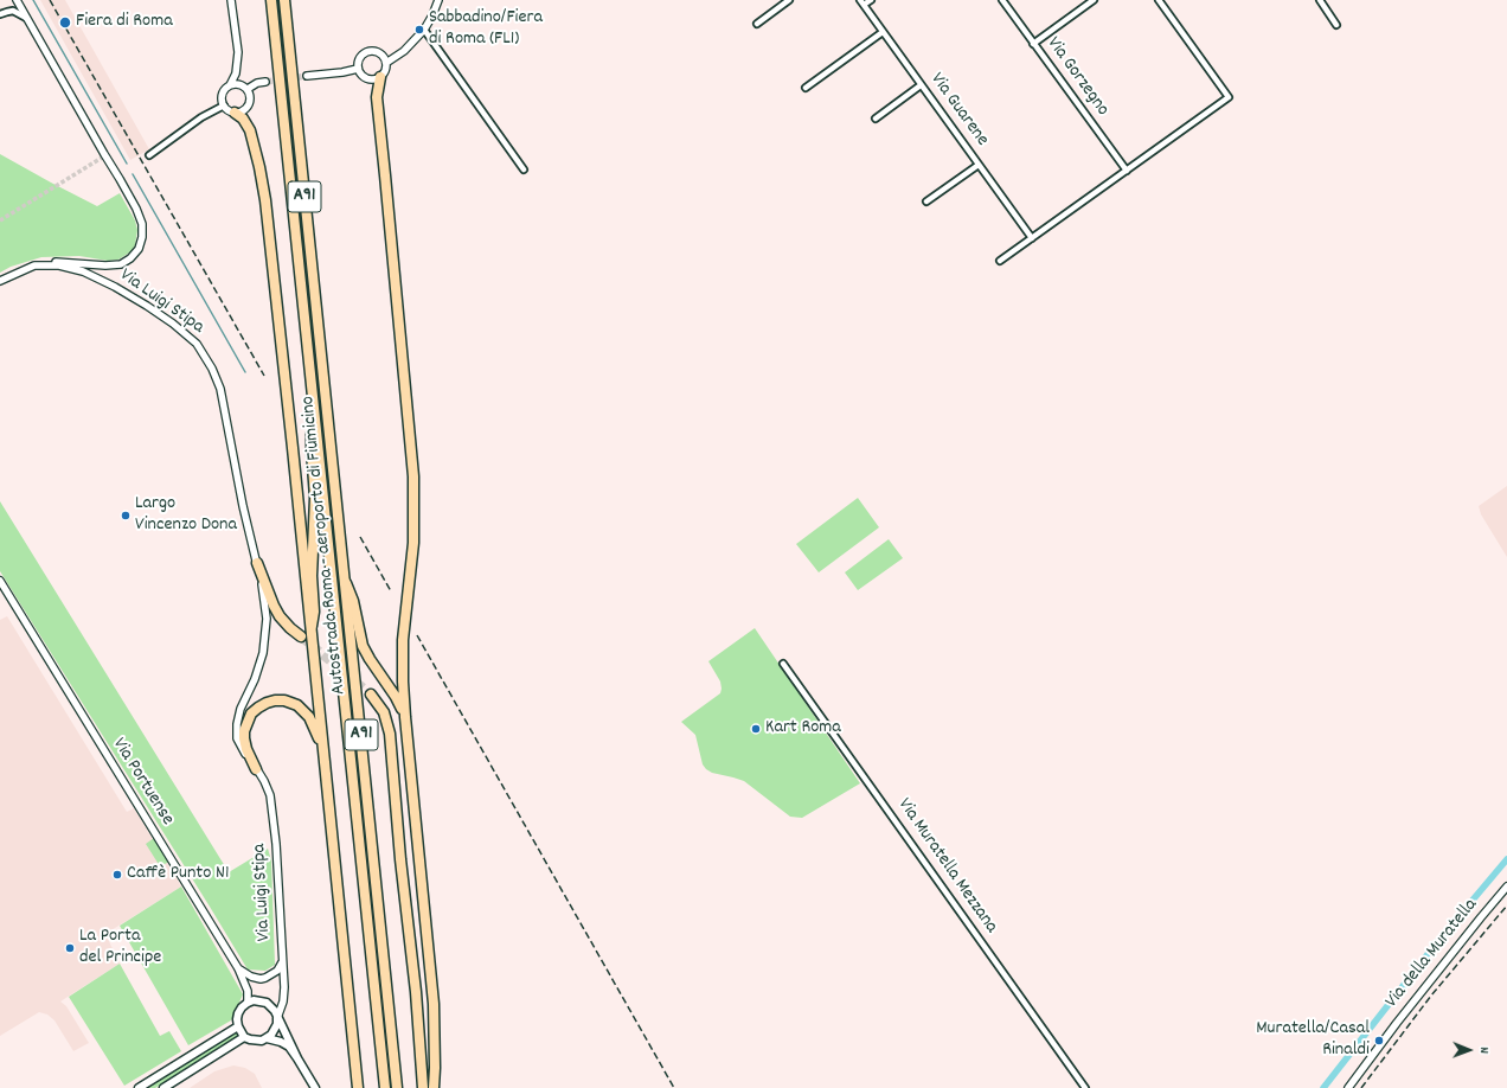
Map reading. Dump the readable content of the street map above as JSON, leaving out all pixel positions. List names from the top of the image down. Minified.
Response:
{"streets":{"highway":["A91","Autostrada Roma - aeroporto di Fiumicino"],"street":["Via Gorzegno","Via Guarene","Via Luigi Stipa","Via Portuense","Via Muratella Mezzana","Via della Muratella"]},"crossings":[["Via Luigi Stipa","Via Portuense"]],"places":["Fiera di Roma","Sabbadino/Fiera di Roma (FL1)","Largo Vincenzo Dona","Kart Roma","Caffè Punto N1","La Porta del Principe","Muratella/Casal Rinaldi"],"north":"right"}
